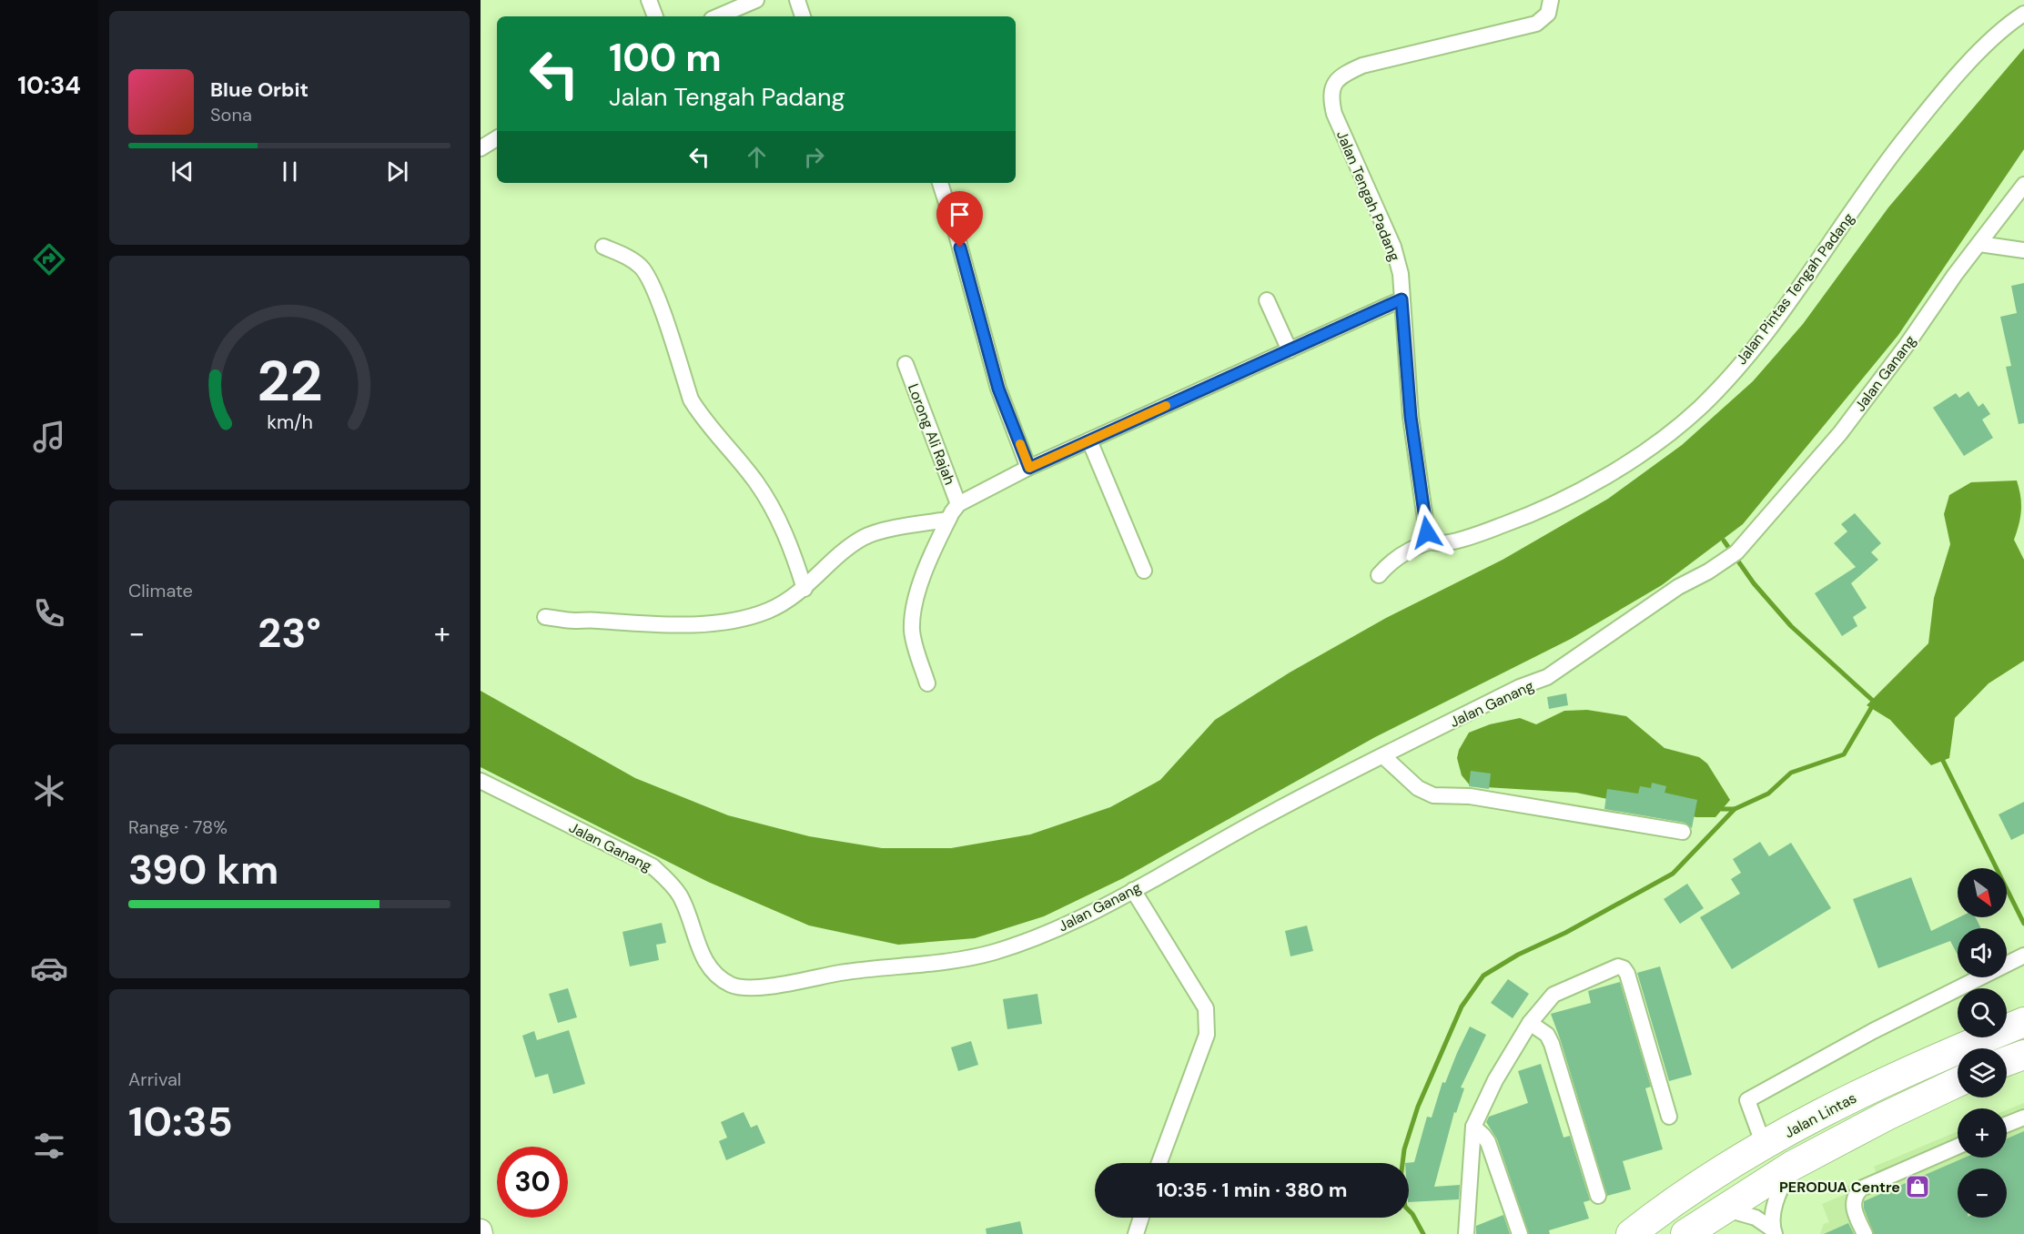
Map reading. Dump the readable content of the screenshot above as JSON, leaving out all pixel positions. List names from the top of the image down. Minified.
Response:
{"streets":{"highway":["Jalan Lintas"],"street":["Jalan Tengah Padang","Jalan Pintas Tengah Padang","Jalan Ganang","Lorong Ali Rajah"]},"places":{"shop":["PERODUA Centre"]},"north":"bottom right","page":{"tabs":"10:34","turn":["100 m","Jalan Tengah Padang"],"song":["Blue Orbit","Sona"],"tile":["Climate",["Range · 78%","390 km"],["Arrival","10:35"]],"heat":["−","23°","+"],"map_buttons":["+","−"],"limit":"30","trip":"10:35 · 1 min · 380 m","gauge":["22","km/h"]}}
